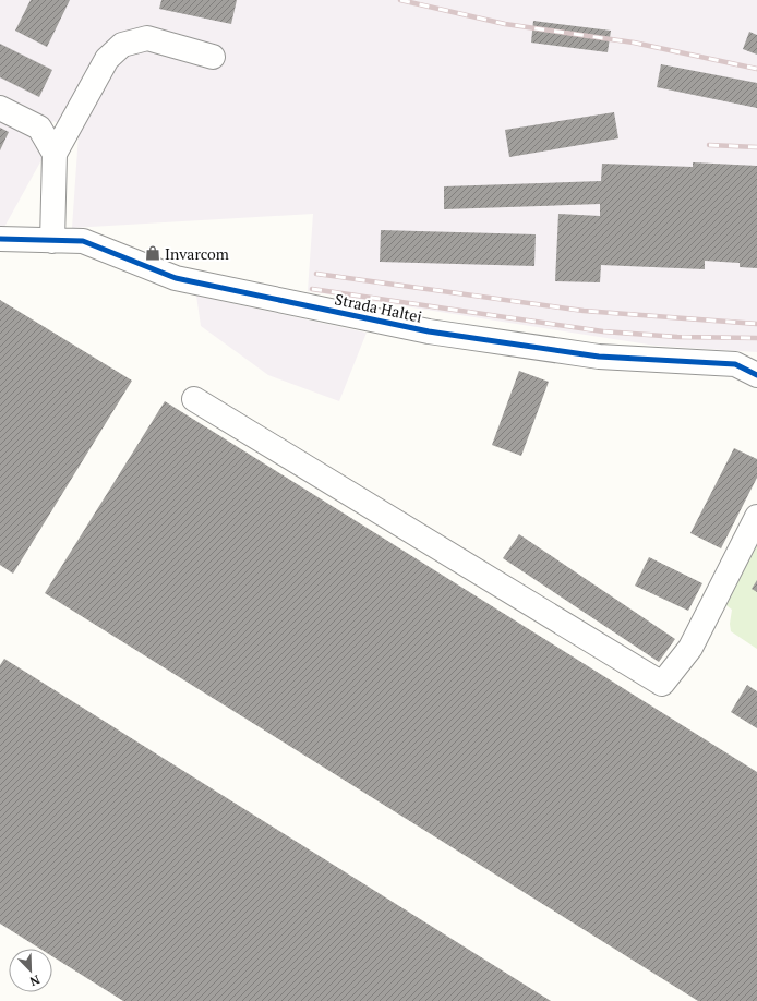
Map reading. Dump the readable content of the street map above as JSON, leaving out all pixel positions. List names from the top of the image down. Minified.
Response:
{"streets":{"street":["Strada Haltei"]},"places":{"shop":["Invarcom"]},"north":"bottom right"}
